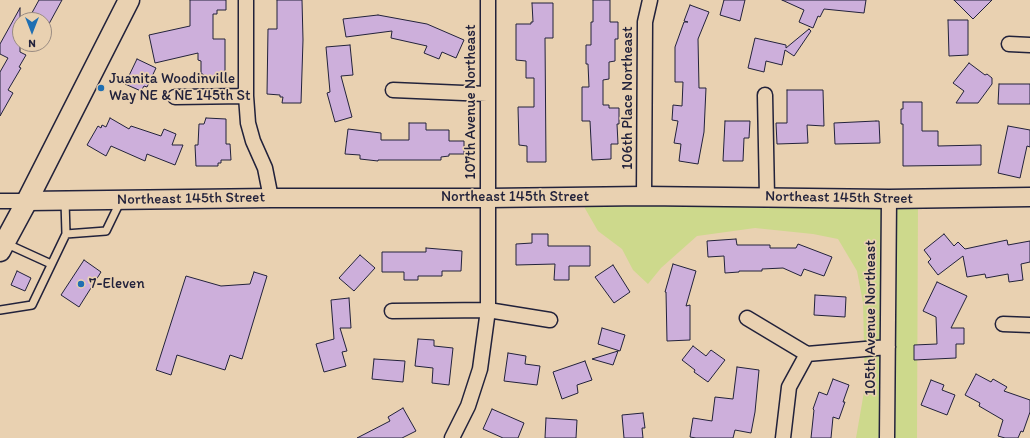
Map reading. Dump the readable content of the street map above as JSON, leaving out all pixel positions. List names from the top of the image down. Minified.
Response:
{"streets":{"street":["106th Place Northeast","107th Avenue Northeast","Northeast 145th Street","105th Avenue Northeast"]},"crossings":[["106th Place Northeast","Northeast 145th Street"],["107th Avenue Northeast","Northeast 145th Street"],["Northeast 145th Street","105th Avenue Northeast"]],"places":["Juanita Woodinville Way NE & NE 145th St","7-Eleven"],"north":"bottom"}
